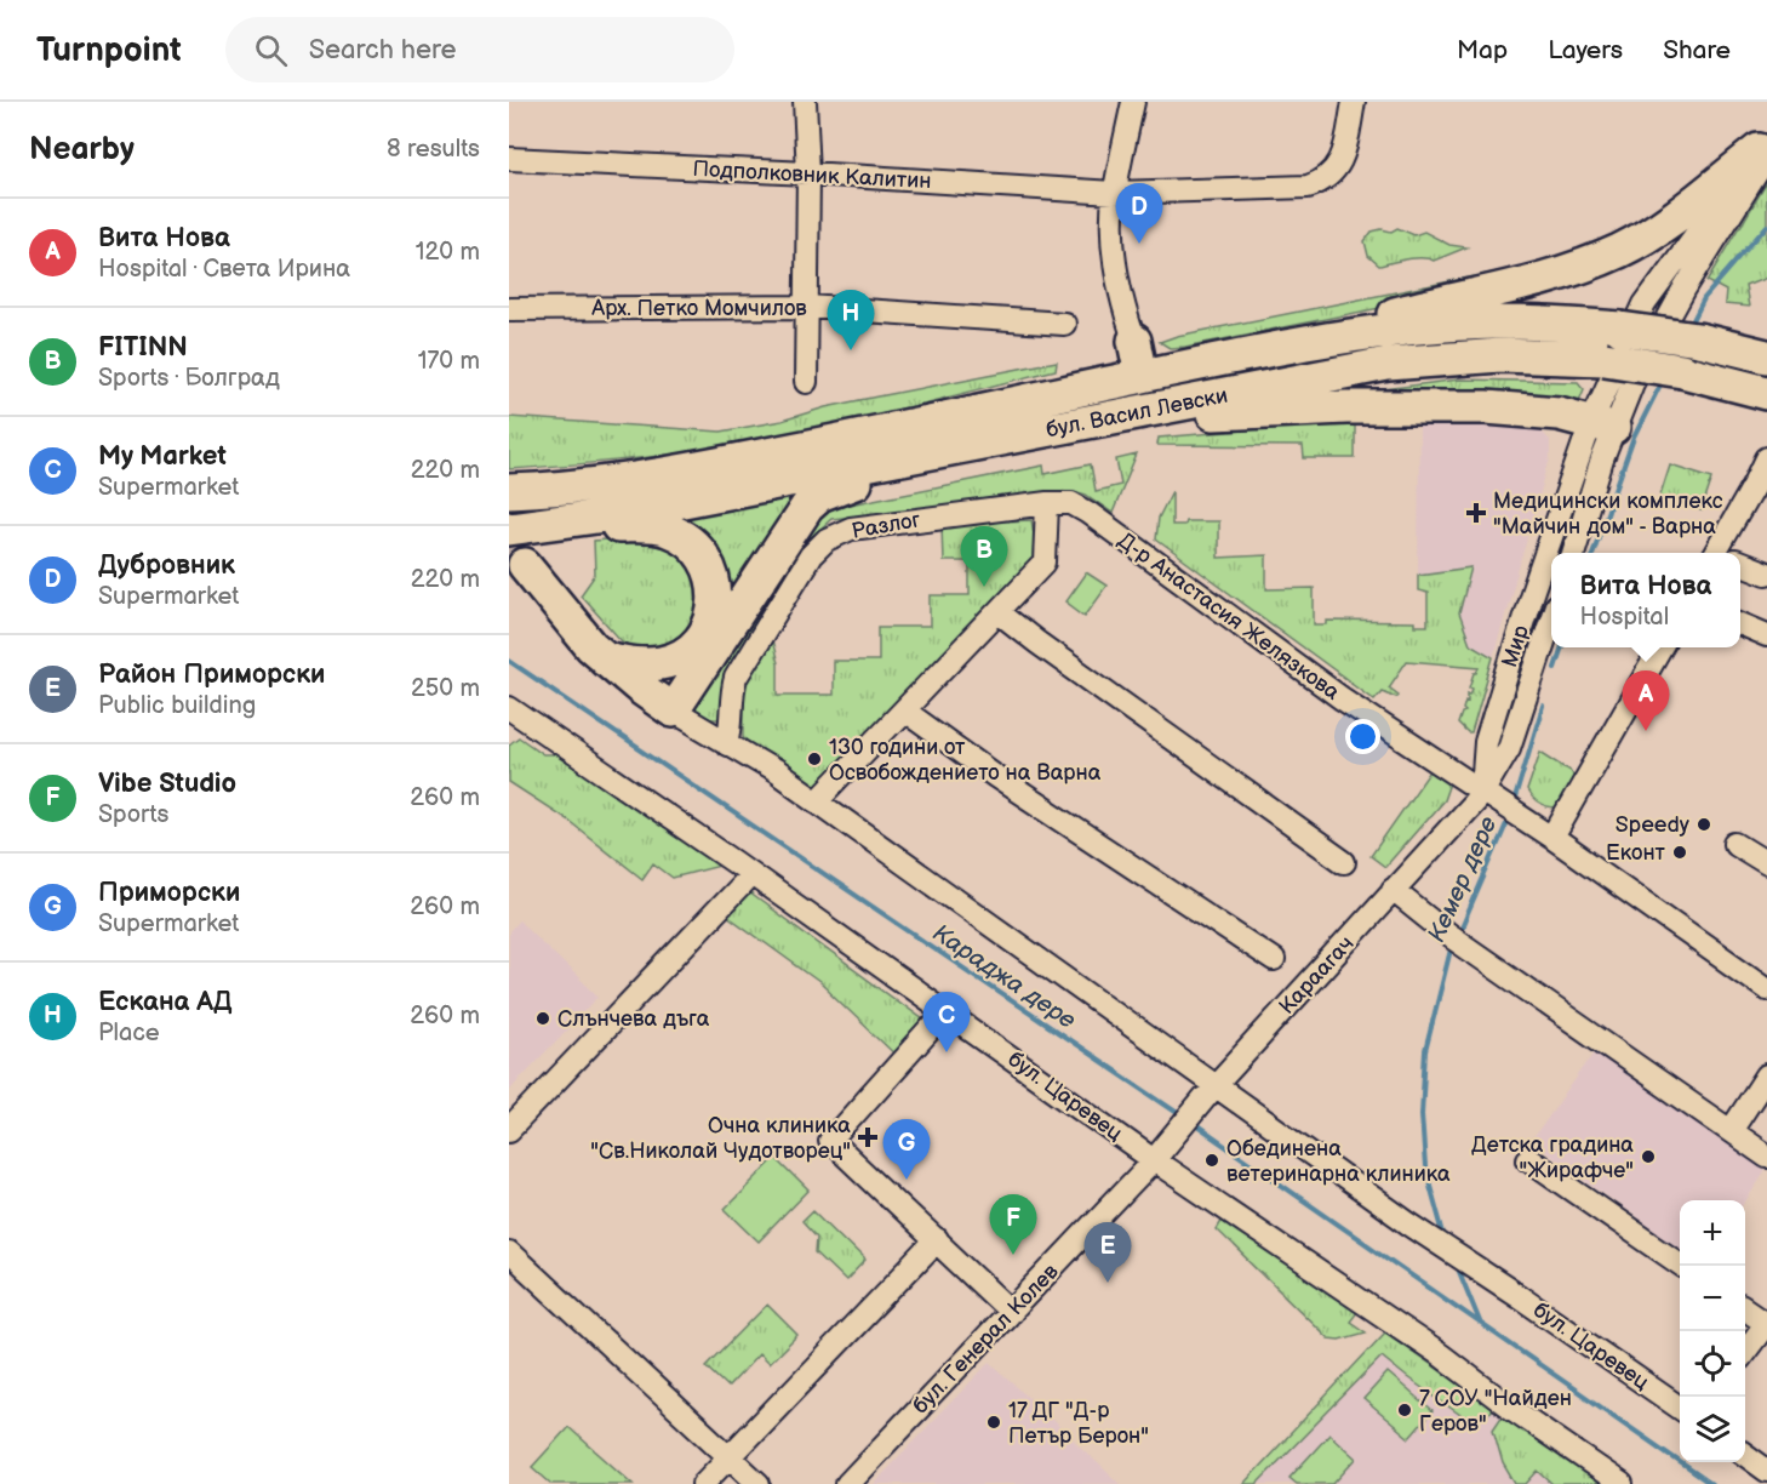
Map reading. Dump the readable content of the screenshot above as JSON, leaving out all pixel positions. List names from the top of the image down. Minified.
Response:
{"streets":{"highway":["бул. Васил Левски"],"street":["Подполковник Калитин","Арх. Петко Момчилов","Разлог","Д-р Анастасия Желязкова","Мир","Караагач","бул. Царевец","бул. Генерал Колев"]},"crossings":[["Разлог","Д-р Анастасия Желязкова"],["Разлог","бул. Царевец"],["Д-р Анастасия Желязкова","Мир"],["Д-р Анастасия Желязкова","Караагач"],["Мир","Караагач"],["Караагач","бул. Царевец"],["Караагач","бул. Генерал Колев"],["бул. Царевец","бул. Генерал Колев"]],"water":["Кемер дере","Караджа дере"],"places":{"health":["Медицински комплекс \"Майчин дом\" - Варна","Очна клиника \"Св.Николай Чудотворец\""],"other":["130 години от Освобождението на Варна","Speedy","Еконт","Слънчева дъга","Детска градина \"Жирафче\"","Обединена ветеринарна клиника","7 СОУ \"Найден Геров\"","17 ДГ \"Д-р Петър Берон\""]},"page":{"header":"Turnpoint","search":"Search here","nav":["Map","Layers","Share"],"heading":["Nearby","8 results"],"pins":["D","H","B","A","C","G","F","E"],"list":[{"mark":"A","name":"Вита Нова","note":"Hospital · Света Ирина","value":"120 m"},{"mark":"B","name":"FITINN","note":"Sports · Болград","value":"170 m"},{"mark":"C","name":"My Market","note":"Supermarket","value":"220 m"},{"mark":"D","name":"Дубровник","note":"Supermarket","value":"220 m"},{"mark":"E","name":"Район Приморски","note":"Public building","value":"250 m"},{"mark":"F","name":"Vibe Studio","note":"Sports","value":"260 m"},{"mark":"G","name":"Приморски","note":"Supermarket","value":"260 m"},{"mark":"H","name":"Ескана АД","note":"Place","value":"260 m"}],"popup":["Вита Нова","Hospital"],"map_buttons":["+","−"]}}
